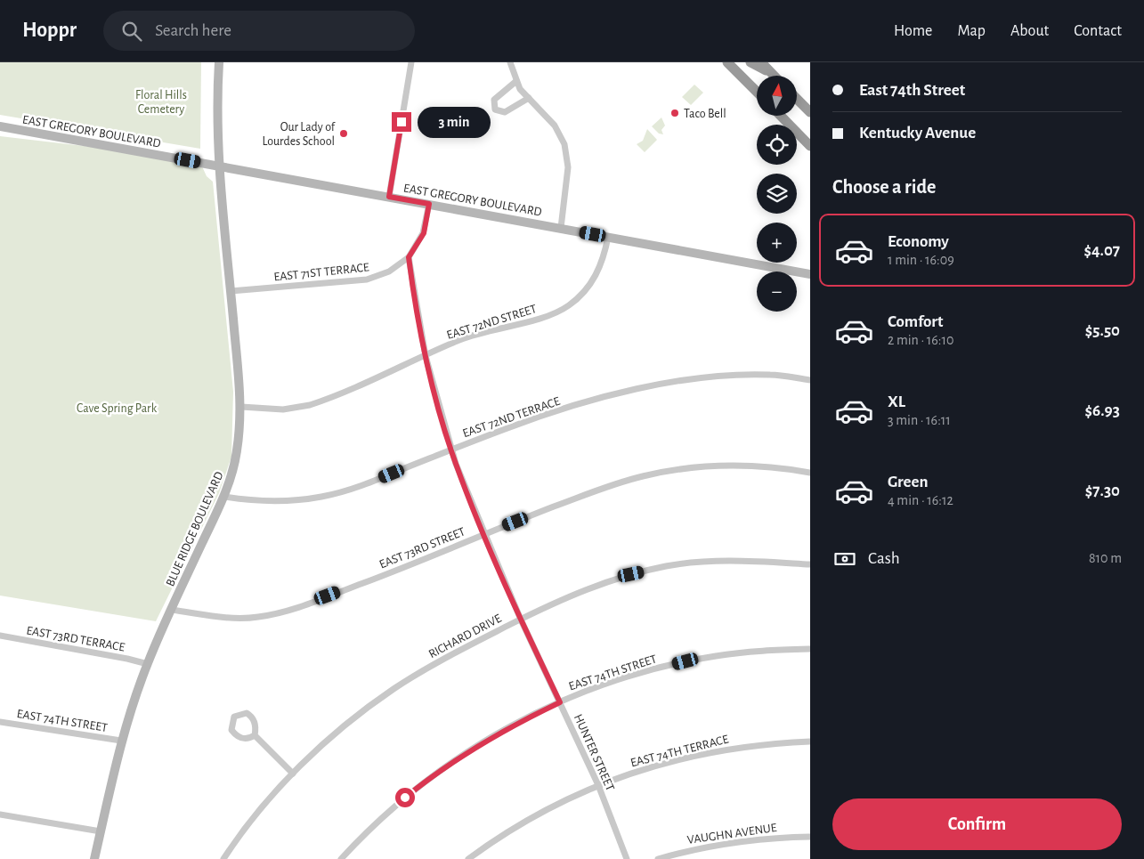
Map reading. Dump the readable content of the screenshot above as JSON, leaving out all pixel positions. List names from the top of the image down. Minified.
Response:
{"streets":{"main road":["EAST GREGORY BOULEVARD","BLUE RIDGE BOULEVARD"],"street":["EAST 71ST TERRACE","EAST 72ND STREET","EAST 72ND TERRACE","EAST 73RD STREET","RICHARD DRIVE","EAST 73RD TERRACE","EAST 74TH STREET","EAST 74TH TERRACE","HUNTER STREET","VAUGHN AVENUE"]},"crossings":[["EAST GREGORY BOULEVARD","EAST 72ND STREET"],["EAST GREGORY BOULEVARD","BLUE RIDGE BOULEVARD"],["EAST 71ST TERRACE","BLUE RIDGE BOULEVARD"],["EAST 71ST TERRACE","HUNTER STREET"],["EAST 72ND STREET","BLUE RIDGE BOULEVARD"],["EAST 72ND STREET","HUNTER STREET"],["EAST 72ND TERRACE","BLUE RIDGE BOULEVARD"],["EAST 72ND TERRACE","HUNTER STREET"],["BLUE RIDGE BOULEVARD","EAST 73RD STREET"],["BLUE RIDGE BOULEVARD","EAST 73RD TERRACE"],["BLUE RIDGE BOULEVARD","EAST 74TH STREET"],["EAST 73RD STREET","HUNTER STREET"],["RICHARD DRIVE","HUNTER STREET"],["EAST 74TH STREET","HUNTER STREET"],["EAST 74TH TERRACE","HUNTER STREET"]],"parks":["Floral Hills Cemetery","Cave Spring Park"],"places":["Taco Bell","Our Lady of Lourdes School"],"north":"top","page":{"header":"Hoppr","search":"Search here","nav":["Home","Map","About","Contact"],"banner":["East 74th Street","Kentucky Avenue"],"map_buttons":["+","−"],"bubble":"3 min","heading":"Choose a ride","list":[{"name":"Economy","note":"1 min · 16:09","value":"$4.07"},{"name":"Comfort","note":"2 min · 16:10","value":"$5.50"},{"name":"XL","note":"3 min · 16:11","value":"$6.93"},{"name":"Green","note":"4 min · 16:12","value":"$7.30"}],"pay":["Cash","810 m"],"buttons":"Confirm"}}
